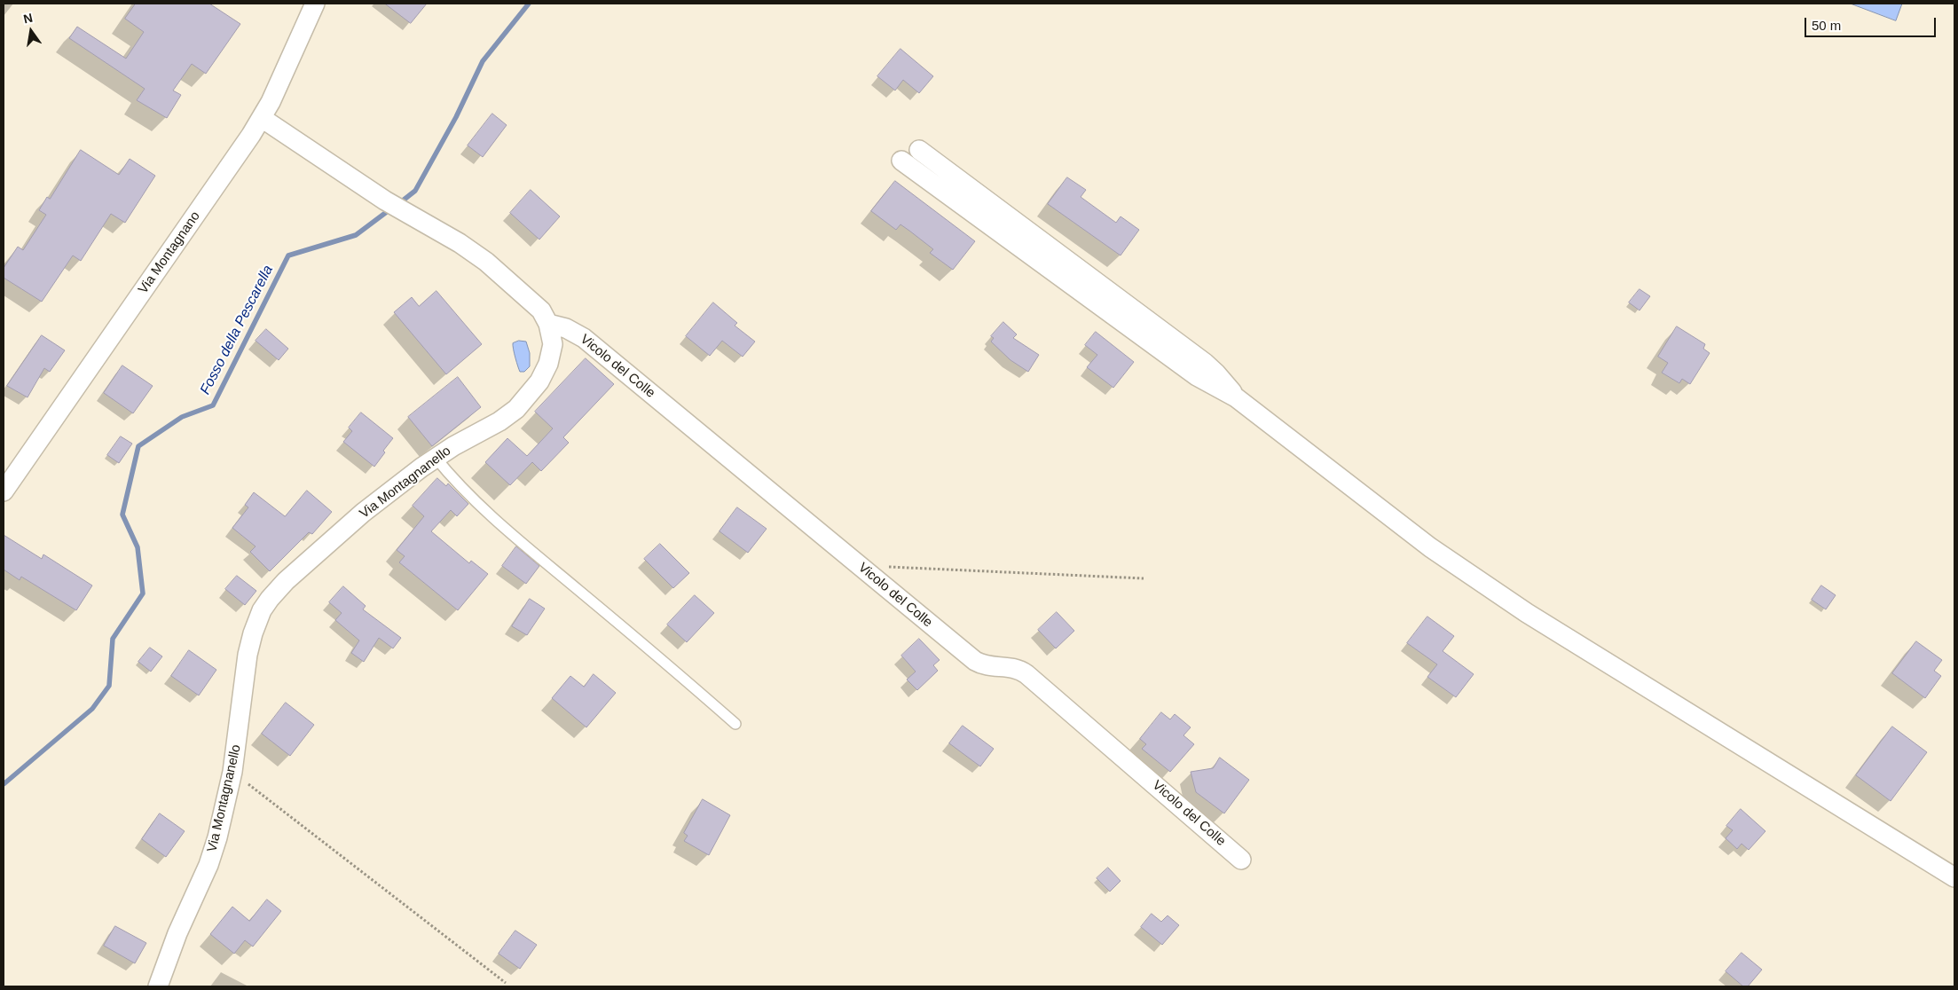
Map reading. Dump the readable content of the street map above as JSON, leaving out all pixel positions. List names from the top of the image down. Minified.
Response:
{"streets":{"street":["Via Montagnano","Vicolo del Colle","Via Montagnanello"]},"crossings":[["Via Montagnano","Via Montagnanello"],["Vicolo del Colle","Via Montagnanello"]],"water":["Fosso della Pescarella"],"scale_bar":"50 m","north":"top"}
